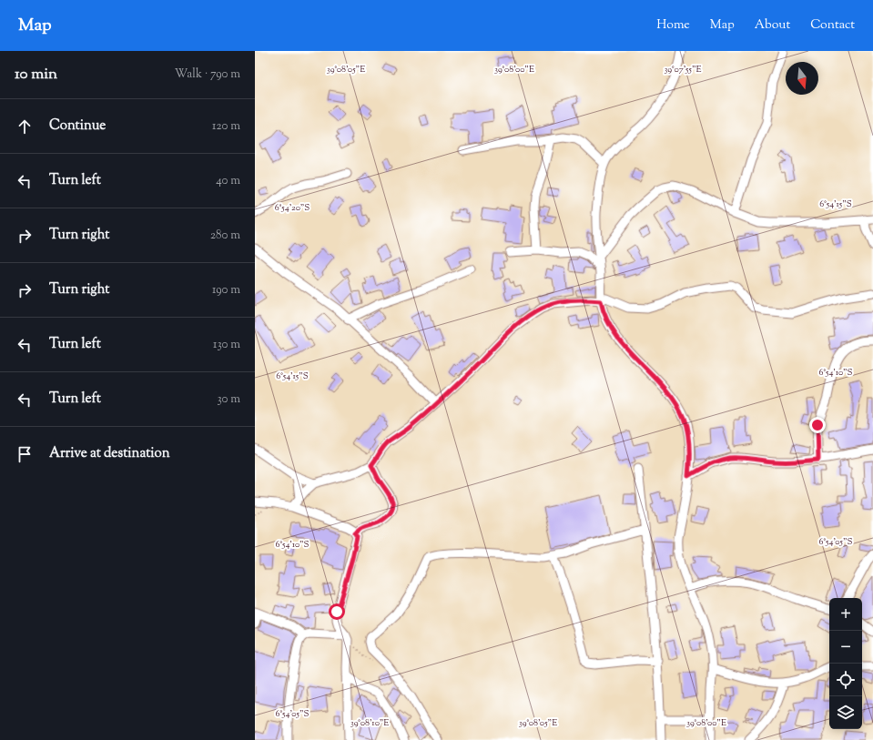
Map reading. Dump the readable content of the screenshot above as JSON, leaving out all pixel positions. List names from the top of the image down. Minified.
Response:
{"north":"bottom","page":{"header":"Map","nav":["Home","Map","About","Contact"],"heading":["10 min","Walk · 790 m"],"list":[["Continue","120 m"],["Turn left","40 m"],["Turn right","280 m"],["Turn right","190 m"],["Turn left","130 m"],["Turn left","30 m"],"Arrive at destination"],"map_buttons":["+","−"]},"coordinates":["39°08'05\"E","39°08'00\"E","39°07'55\"E","6°54'15\"S","6°54'20\"S","6°54'10\"S","6°54'05\"S","39°08'10\"E"]}
